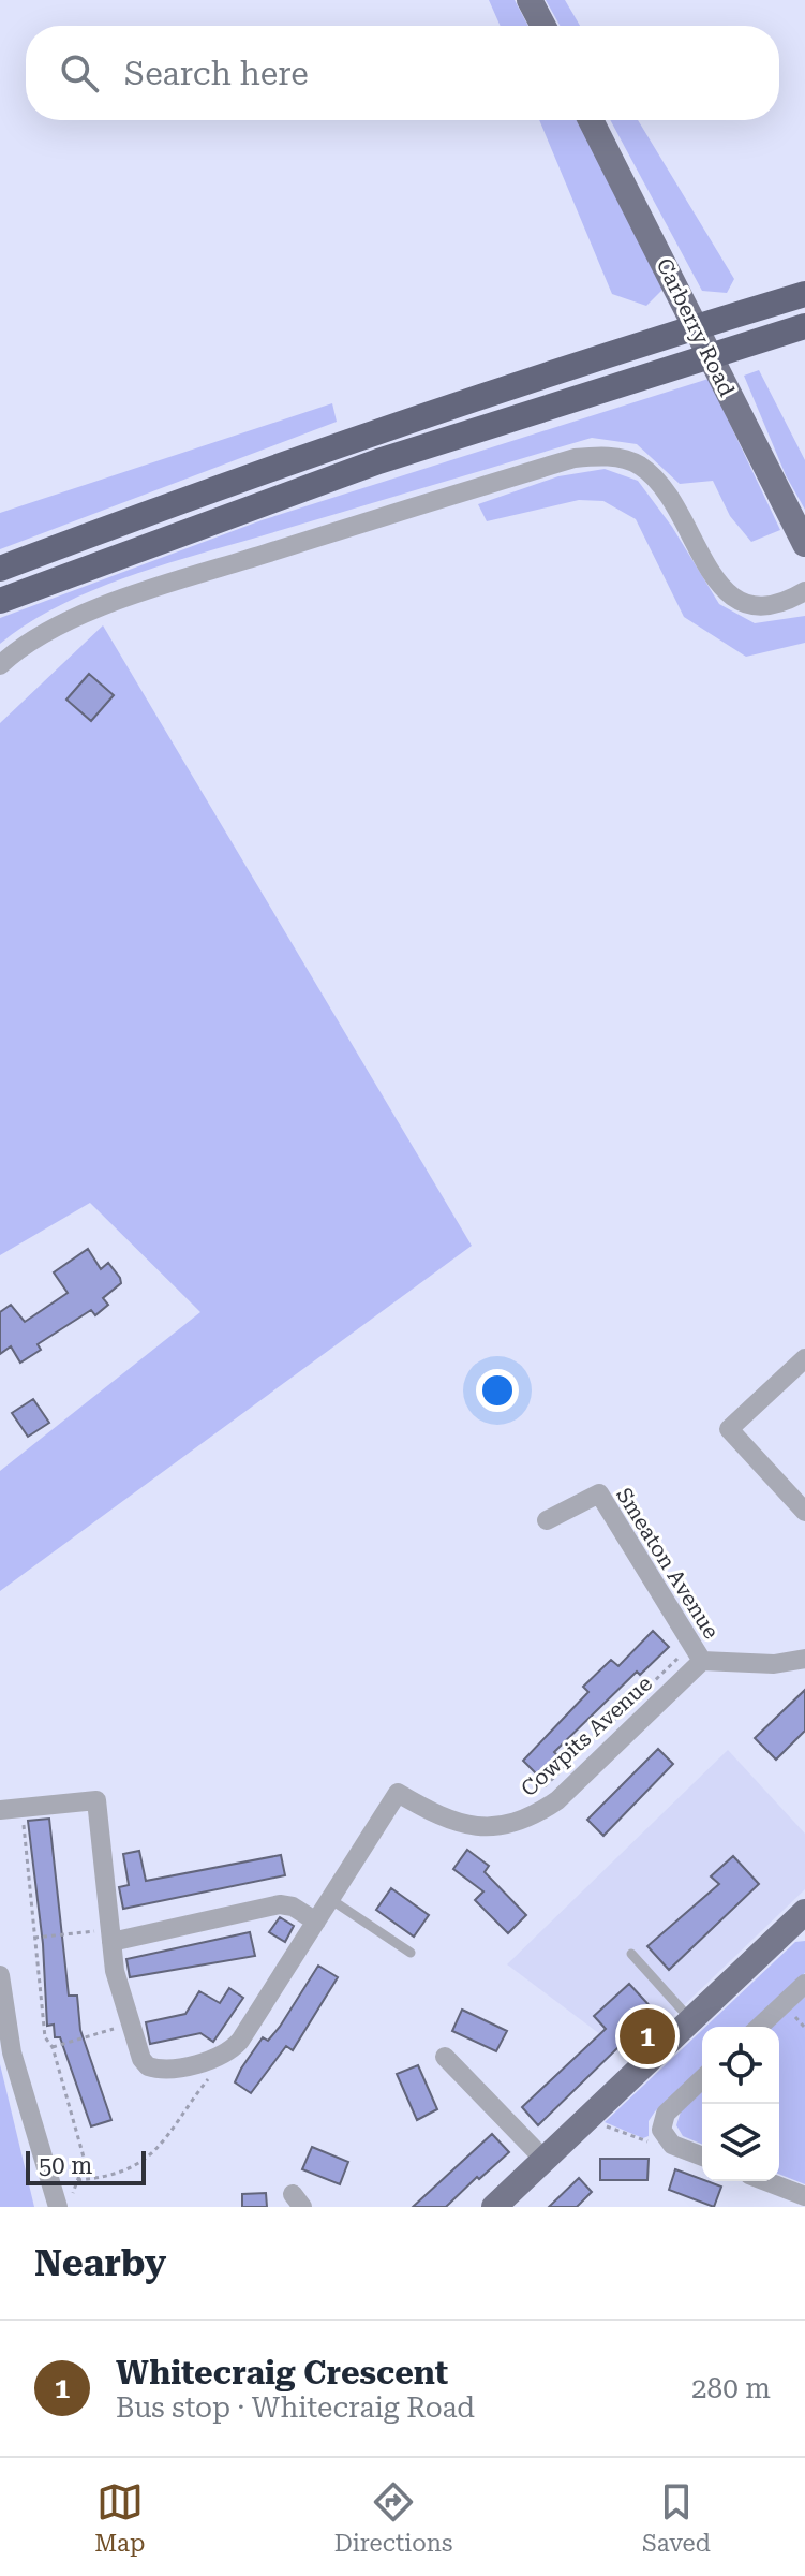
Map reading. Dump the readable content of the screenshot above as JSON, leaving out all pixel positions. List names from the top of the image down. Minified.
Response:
{"streets":{"main road":["Carberry Road"],"street":["Smeaton Avenue","Cowpits Avenue"]},"crossings":[["Smeaton Avenue","Cowpits Avenue"]],"scale_bar":"50 m","page":{"search":"Search here","pins":"1","scale":"50 m","heading":"Nearby","list":[{"mark":"1","name":"Whitecraig Crescent","note":"Bus stop · Whitecraig Road","value":"280 m"}],"nav":["Map","Directions","Saved"]}}
